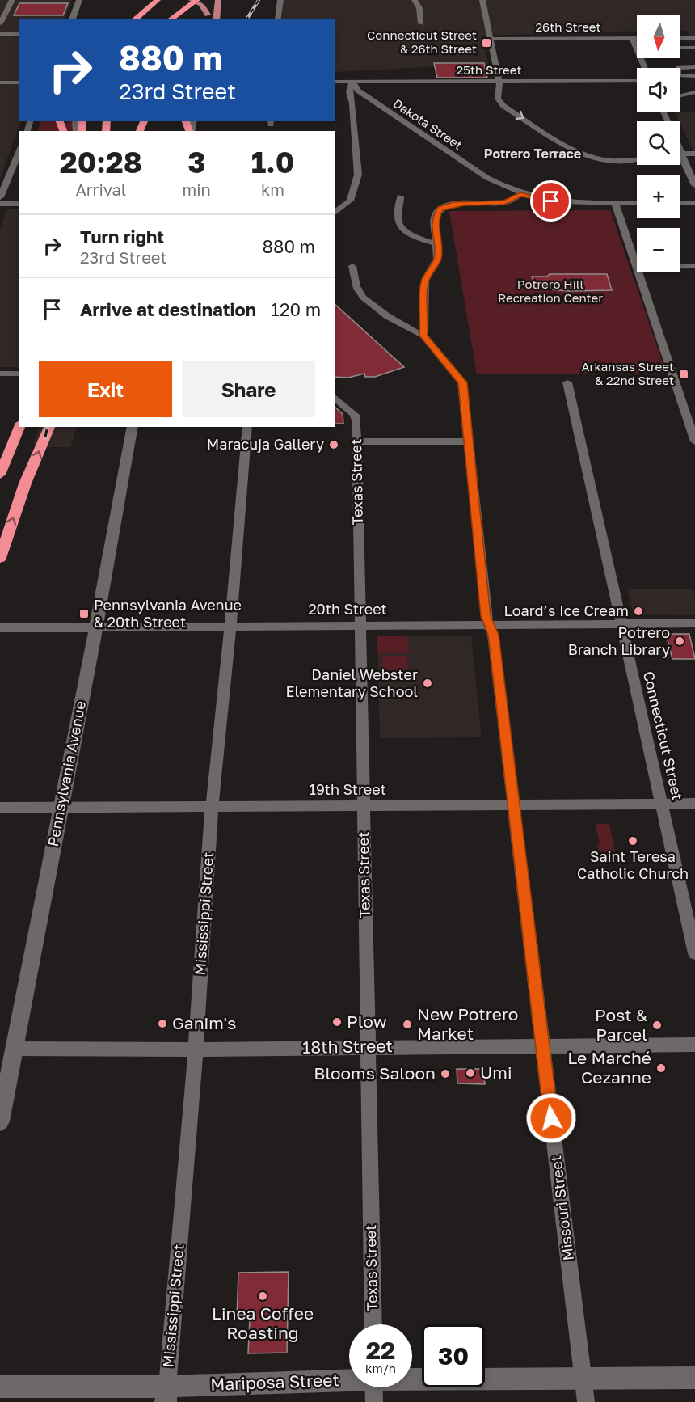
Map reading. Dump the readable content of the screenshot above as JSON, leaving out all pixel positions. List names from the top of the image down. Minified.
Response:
{"streets":{"main road":["20th Street","Pennsylvania Avenue","Mariposa Street"],"street":["26th Street","25th Street","Dakota Street","Texas Street","Connecticut Street","19th Street","Mississippi Street","18th Street","Missouri Street"]},"crossings":[["25th Street","Dakota Street"],["Texas Street","20th Street"],["Texas Street","19th Street"],["Texas Street","18th Street"],["20th Street","Connecticut Street"],["20th Street","Pennsylvania Avenue"],["20th Street","Mississippi Street"],["20th Street","Missouri Street"],["Connecticut Street","19th Street"],["Pennsylvania Avenue","19th Street"],["Pennsylvania Avenue","18th Street"],["19th Street","Mississippi Street"],["19th Street","Missouri Street"],["Mississippi Street","18th Street"],["Mississippi Street","Mariposa Street"],["18th Street","Missouri Street"],["Missouri Street","Mariposa Street"]],"districts":["Potrero Terrace"],"parks":["Potrero Hill Recreation Center"],"places":{"transit":["Connecticut Street & 26th Street","Arkansas Street & 22nd Street","Pennsylvania Avenue & 20th Street"],"other":["Maracuja Gallery","Loard’s Ice Cream","Potrero Branch Library","Daniel Webster Elementary School","Saint Teresa Catholic Church","Plow","Ganim's","New Potrero Market","Post & Parcel","Le Marché Cezanne","Umi","Blooms Saloon","Linea Coffee Roasting"]},"north":"bottom","page":{"map_buttons":["+","−"],"turn":["880 m","23rd Street"],"eta":["20:28","Arrival","3","min","1.0","km"],"list":[{"name":"Turn right","note":"23rd Street","value":"880 m"},{"name":"Arrive at destination","value":"120 m"}],"buttons":["Exit","Share"],"speed":"22 km/h","limit":"30"}}
